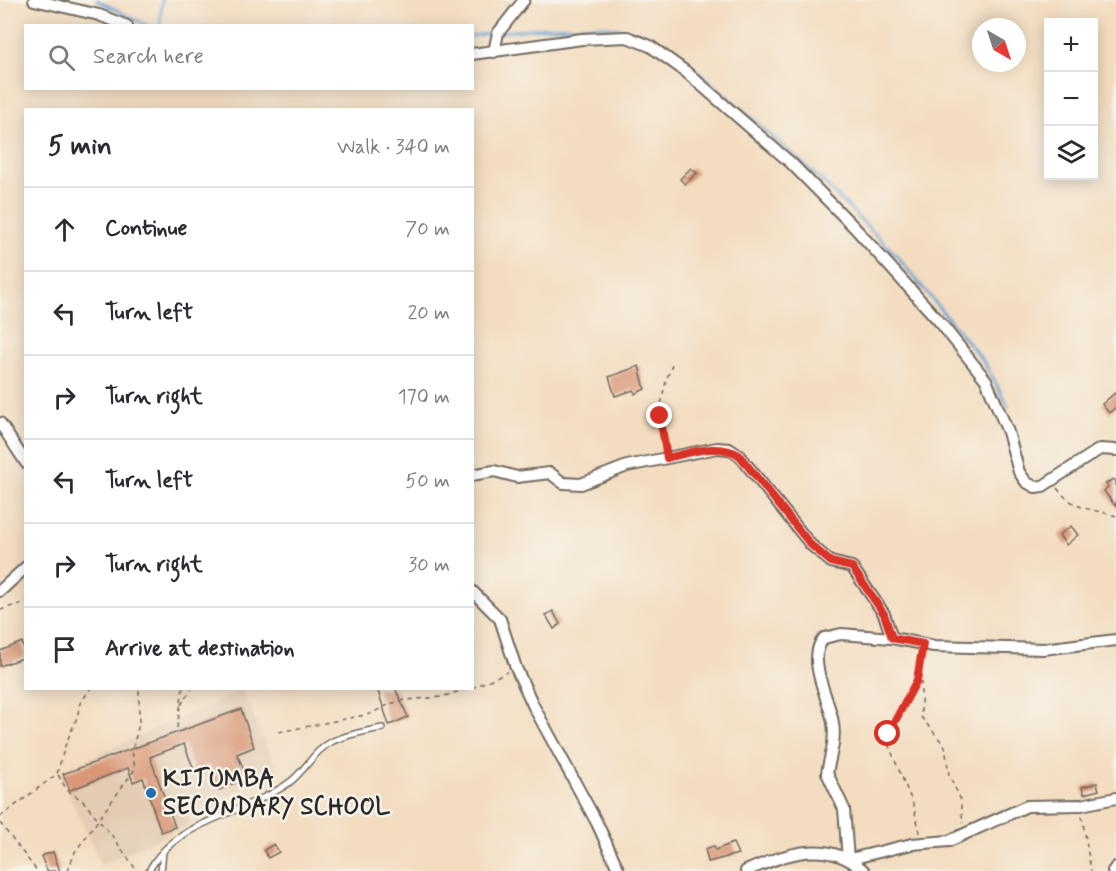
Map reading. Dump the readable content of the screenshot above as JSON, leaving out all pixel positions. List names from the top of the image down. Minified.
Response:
{"places":["KITUMBA SECONDARY SCHOOL"],"north":"bottom right","page":{"map_buttons":["+","−"],"search":"Search here","heading":["5 min","Walk · 340 m"],"list":[["Continue","70 m"],["Turn left","20 m"],["Turn right","170 m"],["Turn left","50 m"],["Turn right","30 m"],"Arrive at destination"]}}
